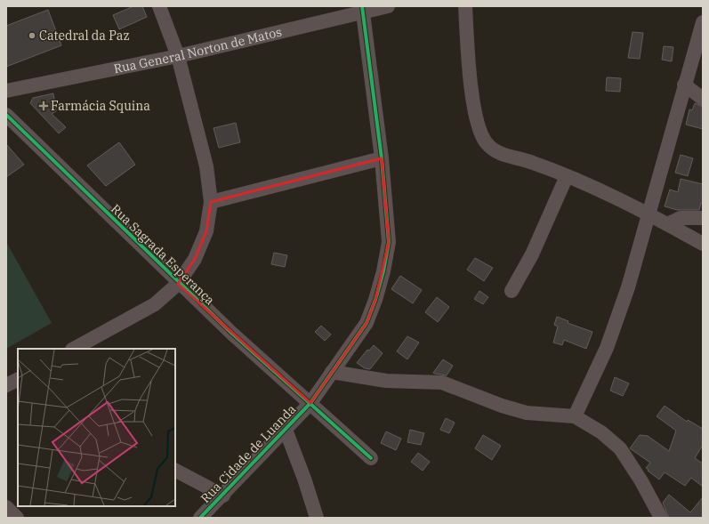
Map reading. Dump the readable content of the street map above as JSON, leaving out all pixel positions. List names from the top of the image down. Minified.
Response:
{"streets":{"street":["Rua General Norton de Matos","Rua Sagrada Esperança","Rua Cidade de Luanda"]},"crossings":[["Rua General Norton de Matos","Rua Cidade de Luanda"],["Rua Sagrada Esperança","Rua Cidade de Luanda"]],"places":{"other":["Catedral da Paz"],"health":["Farmácia Squina"]}}
